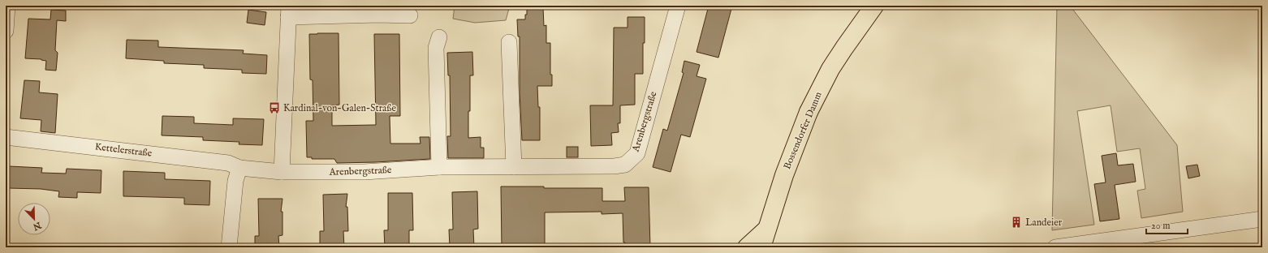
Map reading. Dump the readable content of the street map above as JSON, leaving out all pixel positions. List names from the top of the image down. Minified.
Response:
{"streets":{"main road":["Bossendorfer Damm"],"street":["Arenbergstraße","Kettelerstraße"]},"places":{"bus stop":["Kardinal-von-Galen-Straße"],"building":["Landeier"]},"scale_bar":"20 m","north":"bottom right"}
